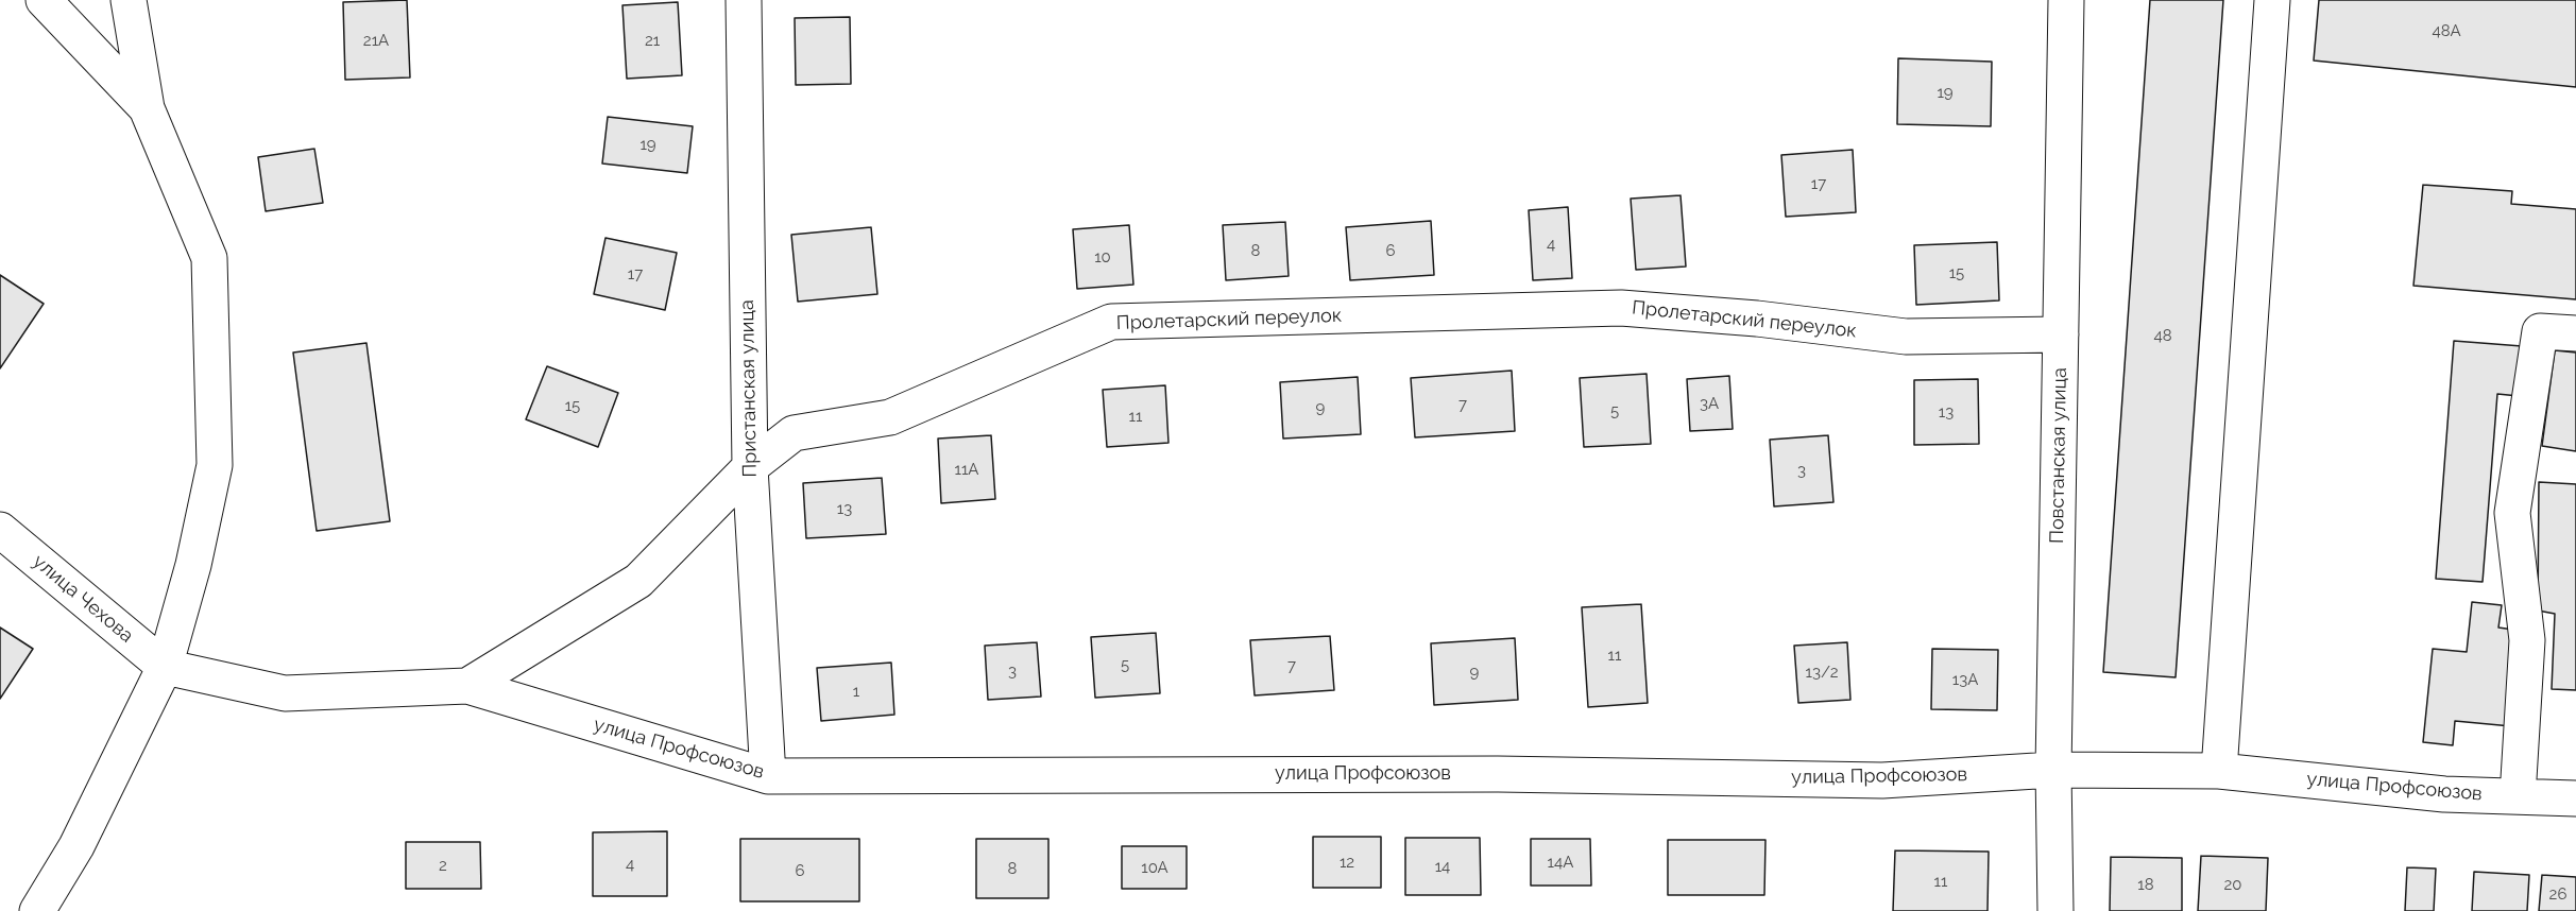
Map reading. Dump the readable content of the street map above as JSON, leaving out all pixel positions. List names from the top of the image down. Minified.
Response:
{"streets":{"street":["Пролетарский переулок","Пристанская улица","Повстанская улица","улица Чехова","улица Профсоюзов"]},"crossings":[["Пролетарский переулок","Пристанская улица"],["Пролетарский переулок","Повстанская улица"],["Пролетарский переулок","улица Профсоюзов"],["Пристанская улица","улица Профсоюзов"],["Повстанская улица","улица Профсоюзов"],["улица Чехова","улица Профсоюзов"]],"house_numbers":["48А","21А","21","19","19","17","4","8","6","10","15","17","48","3А","7","15","9","5","13","11","11А","3","13","11","5","7","3","9","13/2","13А","1","12","14А","4","2","14","10А","8","6","11","18","20","26"]}
